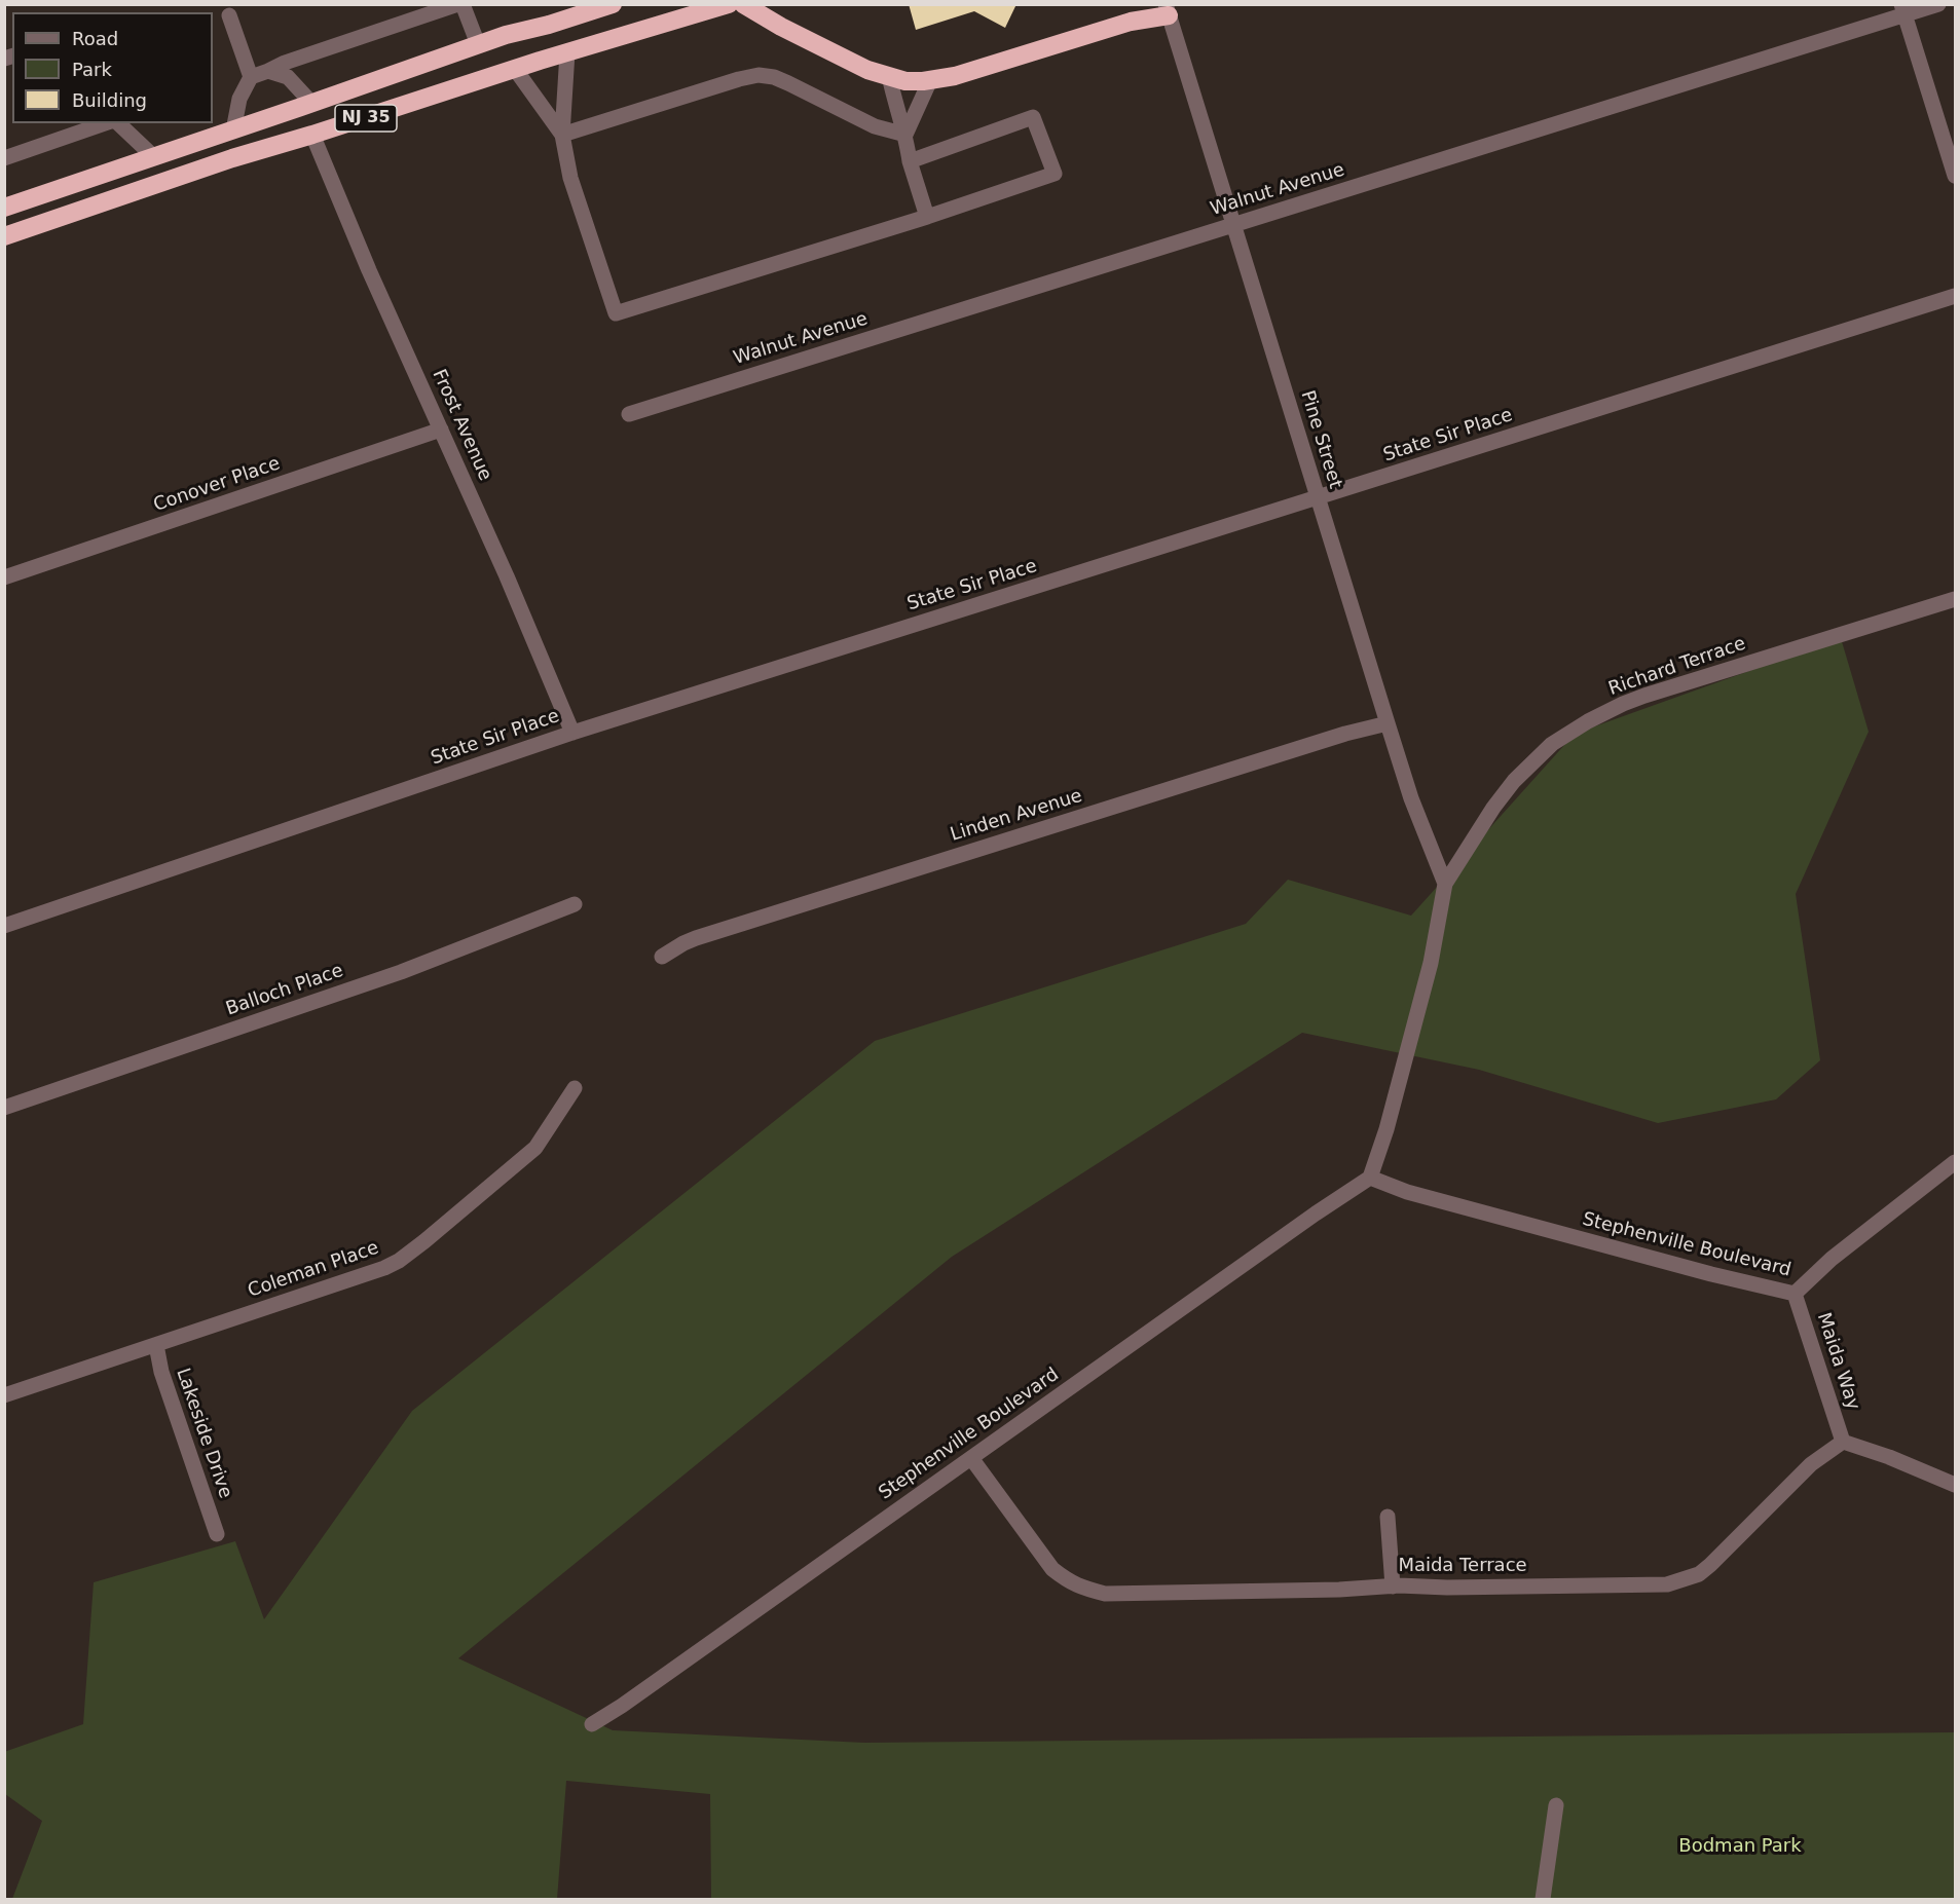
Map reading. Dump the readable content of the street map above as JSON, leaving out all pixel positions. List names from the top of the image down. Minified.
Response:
{"streets":{"highway":["NJ 35"],"street":["Walnut Avenue","Frost Avenue","State Sir Place","Pine Street","Conover Place","Richard Terrace","Linden Avenue","Balloch Place","Stephenville Boulevard","Coleman Place","Maida Way","Lakeside Drive","Maida Terrace"]},"crossings":[["NJ 35","Frost Avenue"],["Walnut Avenue","Pine Street"],["Frost Avenue","State Sir Place"],["Frost Avenue","Conover Place"],["State Sir Place","Pine Street"],["Pine Street","Richard Terrace"],["Pine Street","Linden Avenue"],["Stephenville Boulevard","Maida Way"],["Stephenville Boulevard","Maida Terrace"],["Coleman Place","Lakeside Drive"],["Maida Way","Maida Terrace"]],"parks":["Bodman Park"],"legend":["Road","Park","Building"]}
